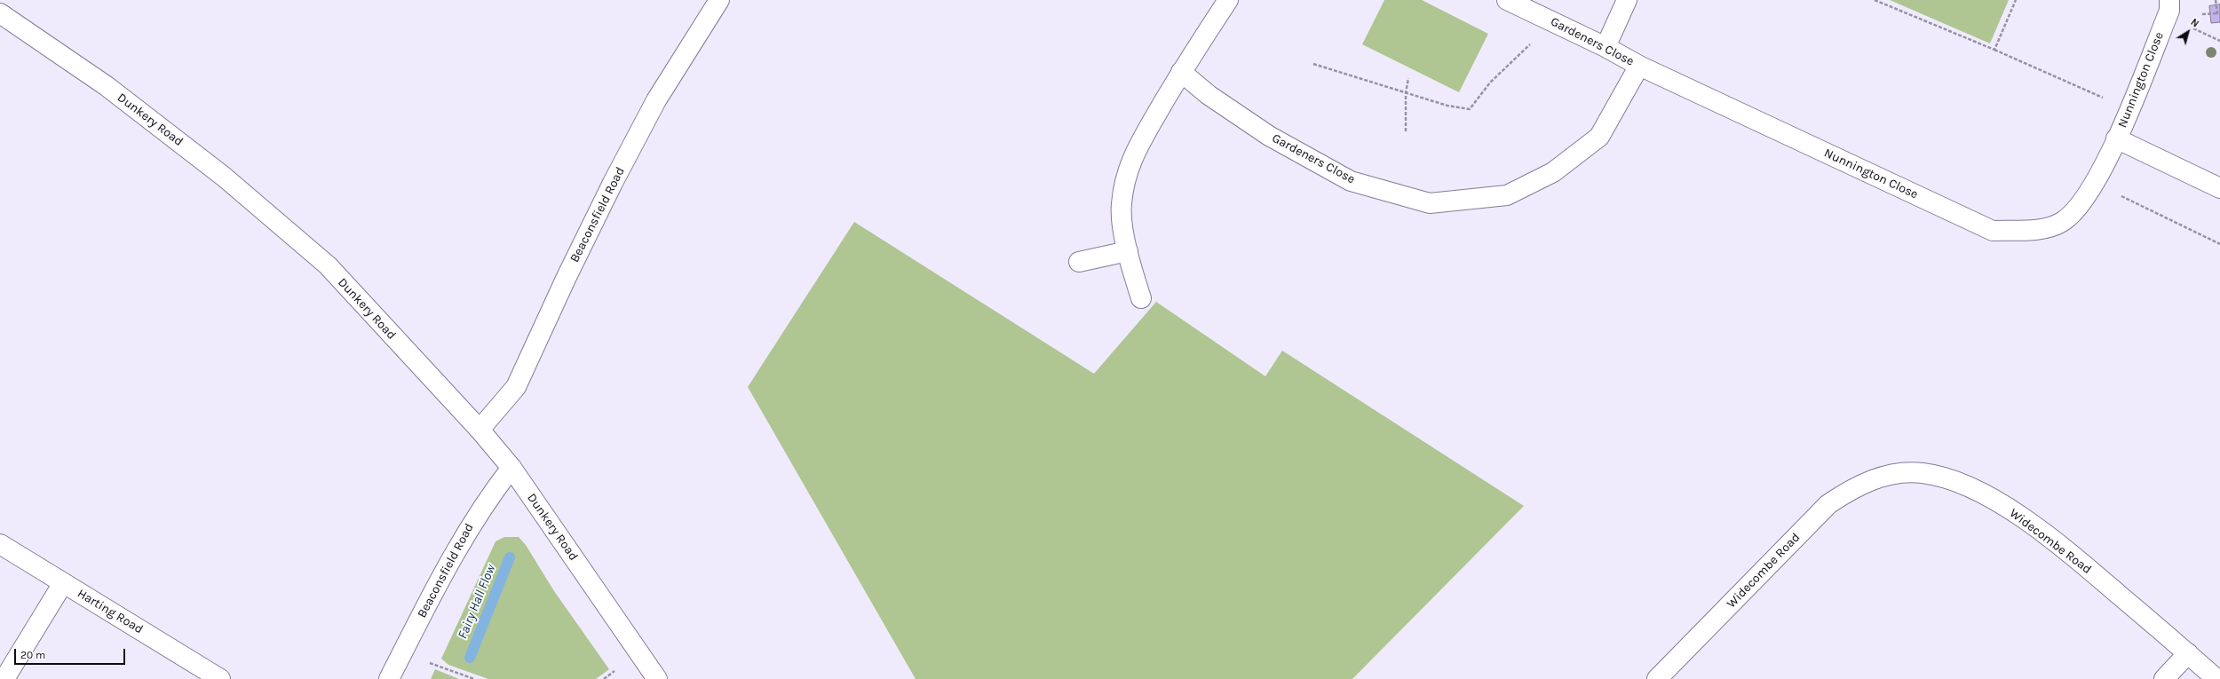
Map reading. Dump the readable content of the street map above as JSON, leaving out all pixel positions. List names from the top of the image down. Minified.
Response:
{"streets":{"street":["Gardeners Close","Nunnington Close","Dunkery Road","Beaconsfield Road","Widecombe Road","Harting Road"]},"crossings":[["Gardeners Close","Nunnington Close"],["Dunkery Road","Beaconsfield Road"]],"water":["Fairy Hall Flow"],"scale_bar":"20 m","north":"top right"}
